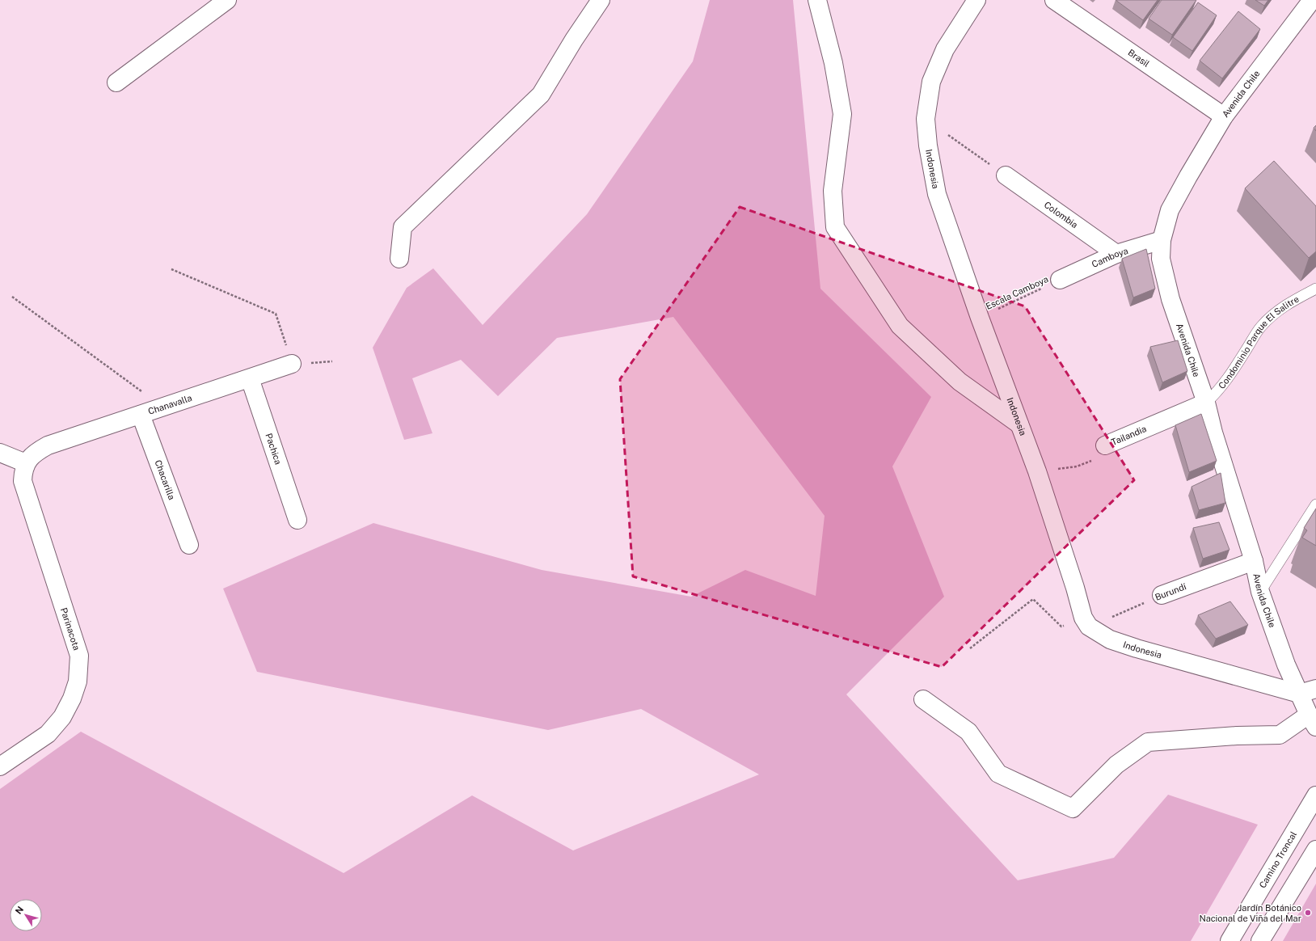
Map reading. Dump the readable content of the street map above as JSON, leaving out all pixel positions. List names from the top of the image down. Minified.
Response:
{"streets":{"street":["Brasil","Avenida Chile","Indonesia","Colombia","Camboya","Chanavalla","Tailandia","Pachica","Chacarilla","Burundí","Parinacota","Camino Troncal"],"lane":["Condominio Parque El Salitre"],"path":["Escala Camboya"]},"crossings":[["Brasil","Avenida Chile"],["Avenida Chile","Indonesia"],["Avenida Chile","Camboya"],["Avenida Chile","Condominio Parque El Salitre"],["Avenida Chile","Tailandia"],["Avenida Chile","Burundí"],["Indonesia","Escala Camboya"],["Indonesia","Tailandia"],["Indonesia","Burundí"],["Colombia","Camboya"],["Camboya","Escala Camboya"],["Condominio Parque El Salitre","Tailandia"],["Chanavalla","Pachica"],["Chanavalla","Chacarilla"],["Chanavalla","Parinacota"]],"places":["Jardín Botánico Nacional de Viña del Mar"],"north":"top left"}
